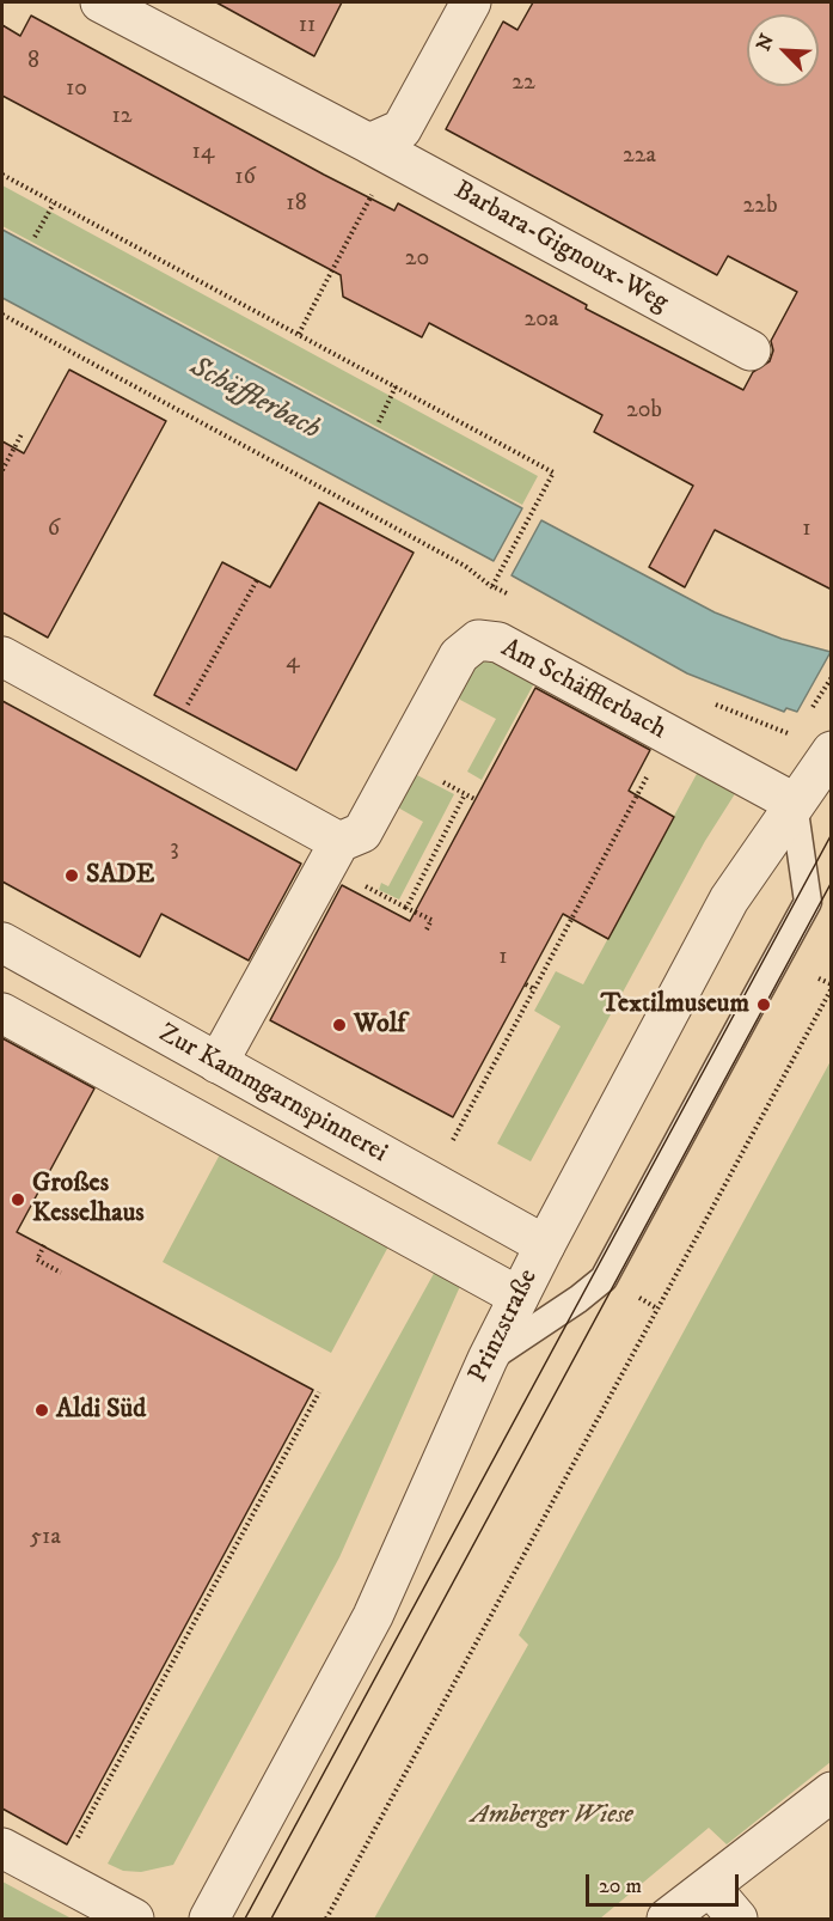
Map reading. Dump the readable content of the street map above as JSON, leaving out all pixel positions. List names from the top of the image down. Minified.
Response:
{"streets":{"street":["Barbara-Gignoux-Weg","Am Schäfflerbach","Zur Kammgarnspinnerei","Prinzstraße"]},"crossings":[["Am Schäfflerbach","Zur Kammgarnspinnerei"],["Am Schäfflerbach","Prinzstraße"],["Zur Kammgarnspinnerei","Prinzstraße"]],"water":["Schäfflerbach"],"parks":["Amberger Wiese"],"places":["SADE","Textilmuseum","Wolf","Großes Kesselhaus","Aldi Süd"],"house_numbers":["11","8","22","10","12","14","22a","16","18","22b","20","20a","20b","6","1","4","3","1","51a"],"scale_bar":"20 m","north":"top left"}
